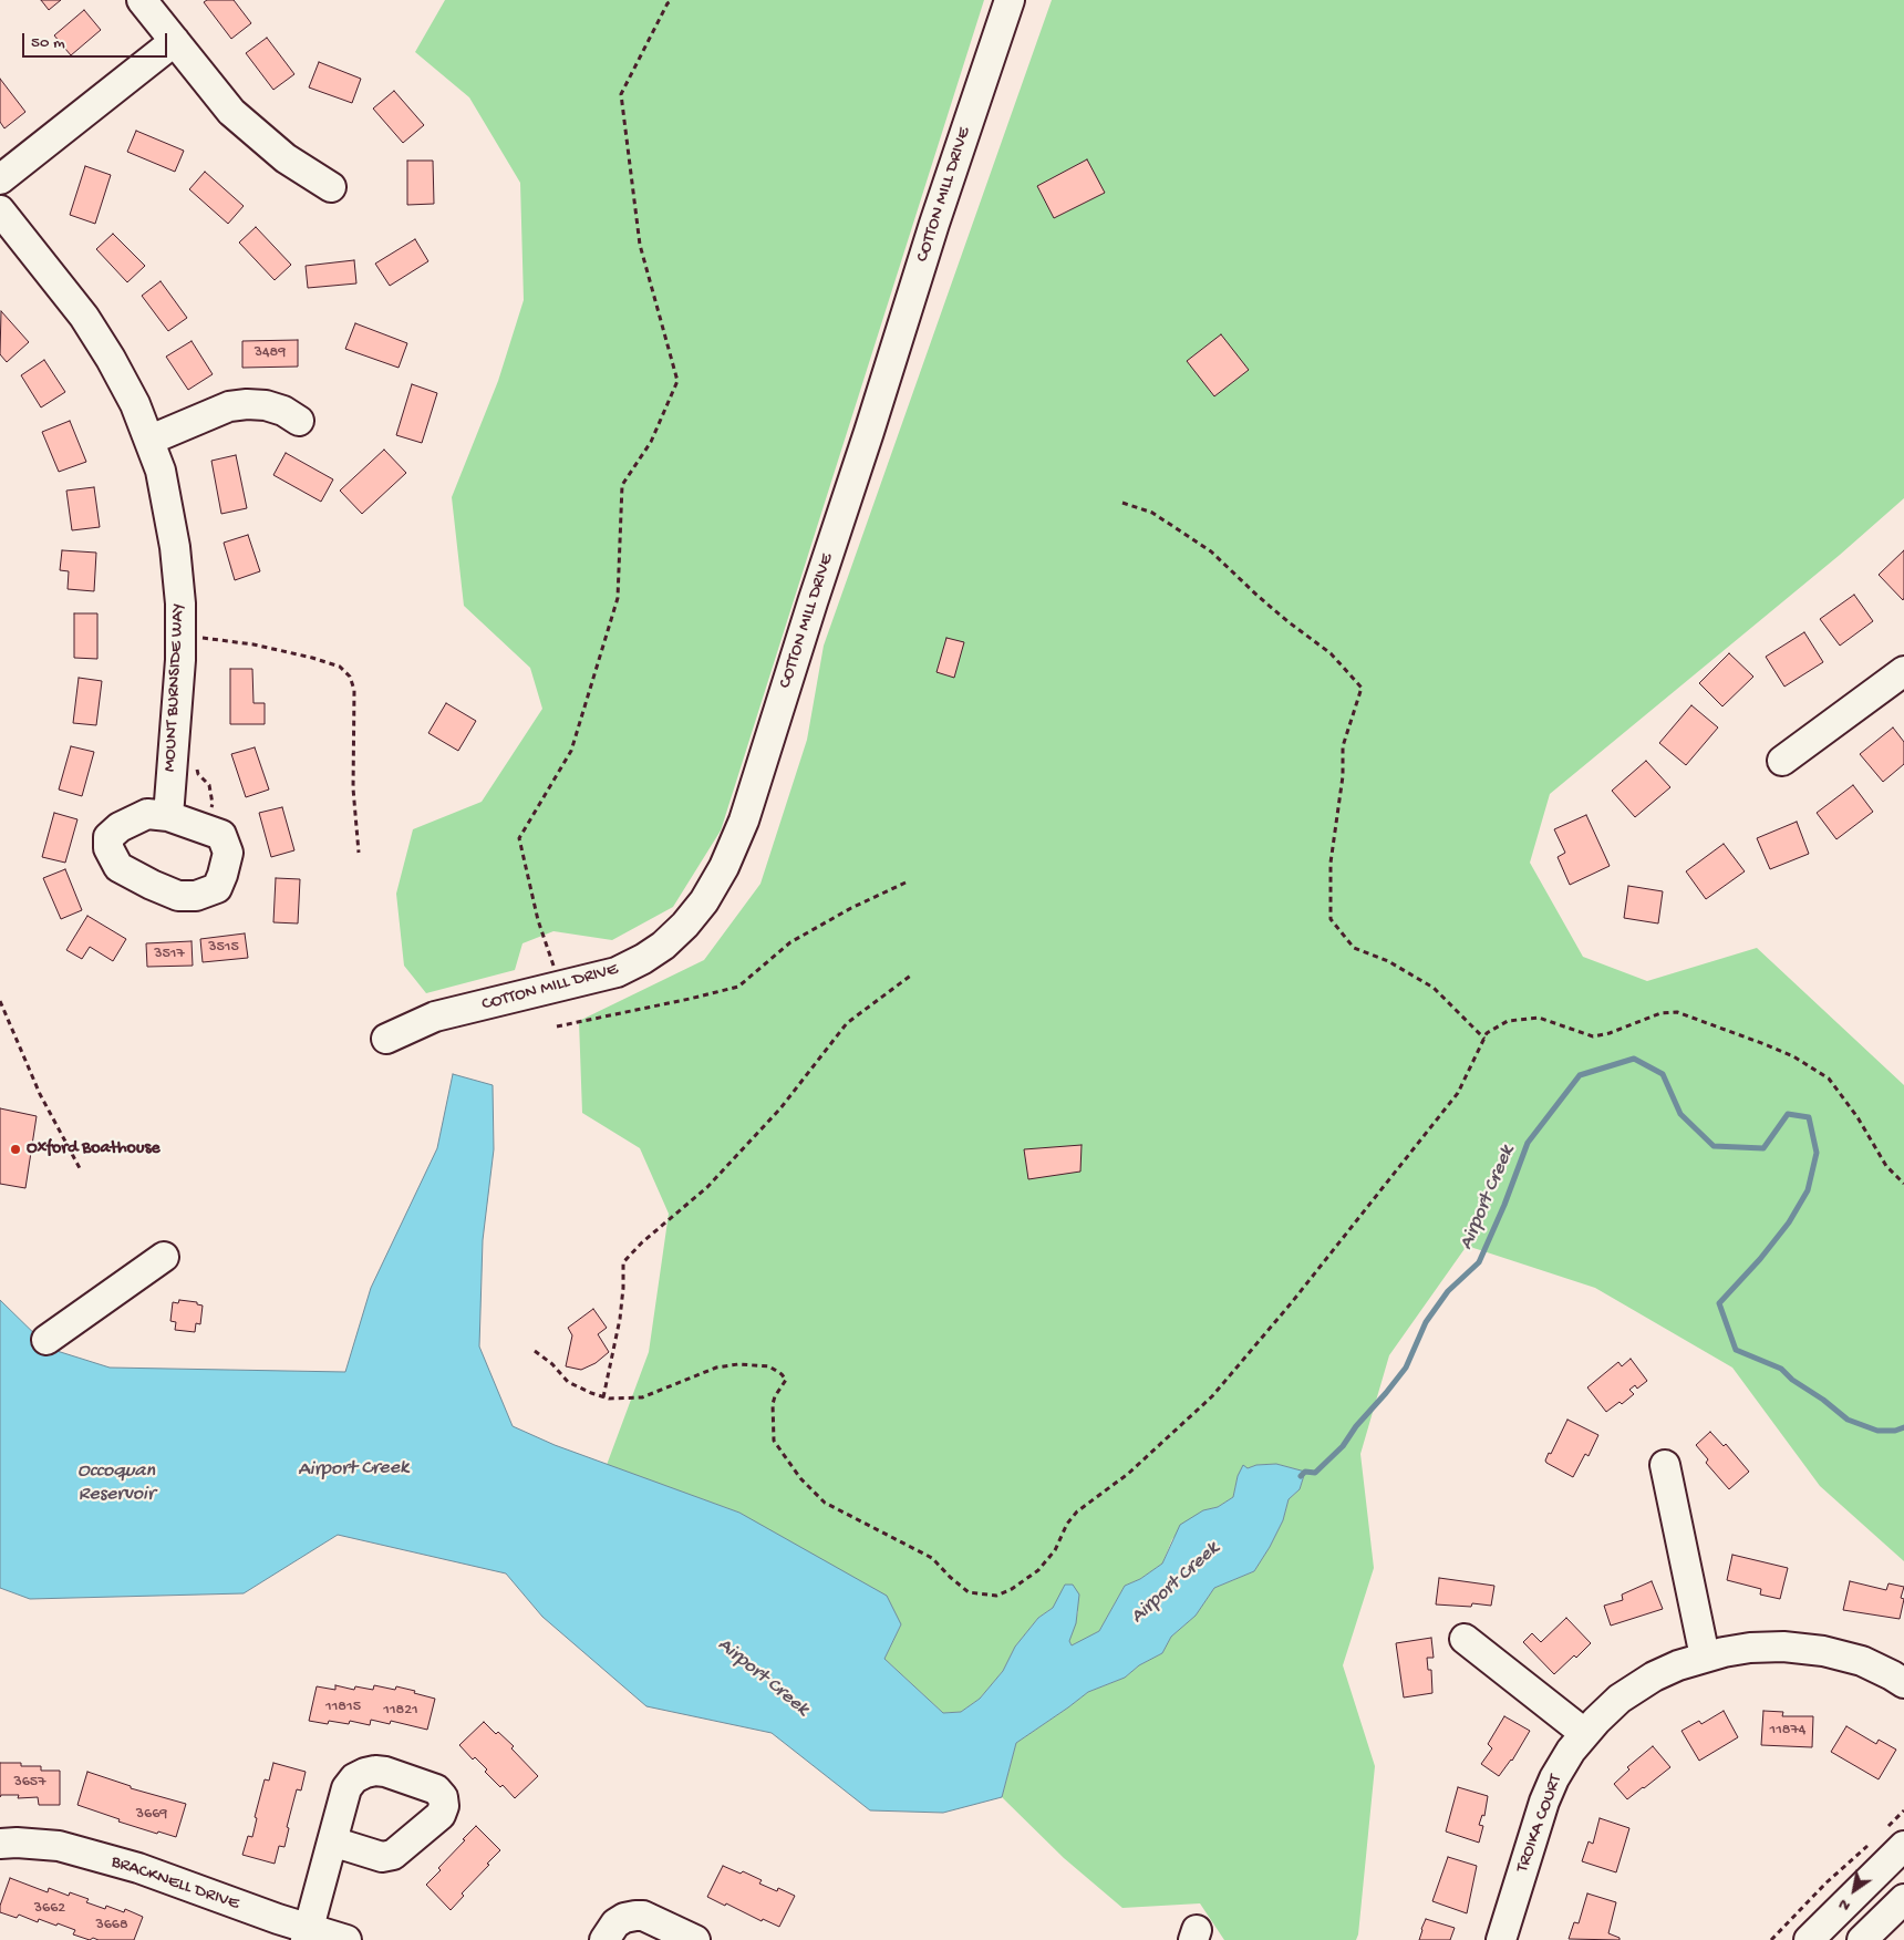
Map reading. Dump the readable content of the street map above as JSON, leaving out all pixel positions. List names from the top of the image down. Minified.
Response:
{"streets":{"street":["COTTON MILL DRIVE","MOUNT BURNSIDE WAY","TROIKA COURT","BRACKNELL DRIVE"]},"water":["Airport Creek","Occoquan Reservoir"],"places":["Oxford Boathouse"],"house_numbers":["3489","3515","3517","11815","11821","11874","3657","3669","3662","3668"],"scale_bar":"50 m","north":"bottom left"}
